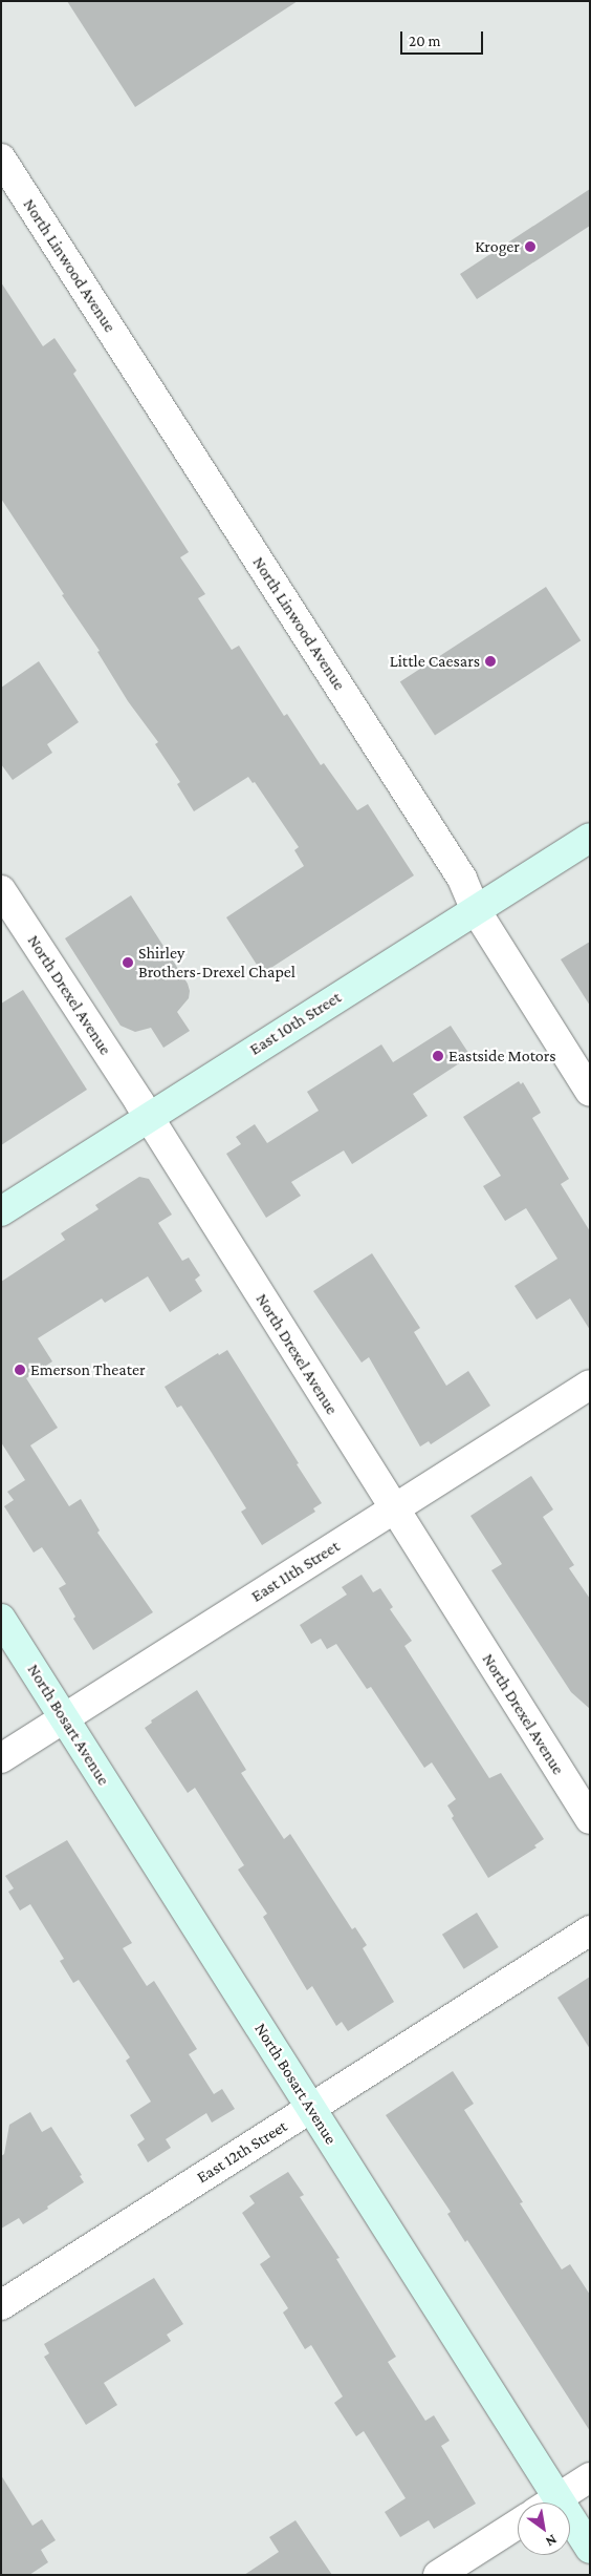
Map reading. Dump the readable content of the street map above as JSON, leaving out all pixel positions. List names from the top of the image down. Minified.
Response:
{"streets":{"street":["North Linwood Avenue","North Drexel Avenue","East 10th Street","East 11th Street","North Bosart Avenue","East 12th Street"]},"crossings":[["North Linwood Avenue","East 10th Street"],["North Drexel Avenue","East 10th Street"],["North Drexel Avenue","East 11th Street"],["East 11th Street","North Bosart Avenue"],["North Bosart Avenue","East 12th Street"]],"places":["Kroger","Little Caesars","Shirley Brothers-Drexel Chapel","Eastside Motors","Emerson Theater"],"scale_bar":"20 m","north":"bottom right"}
